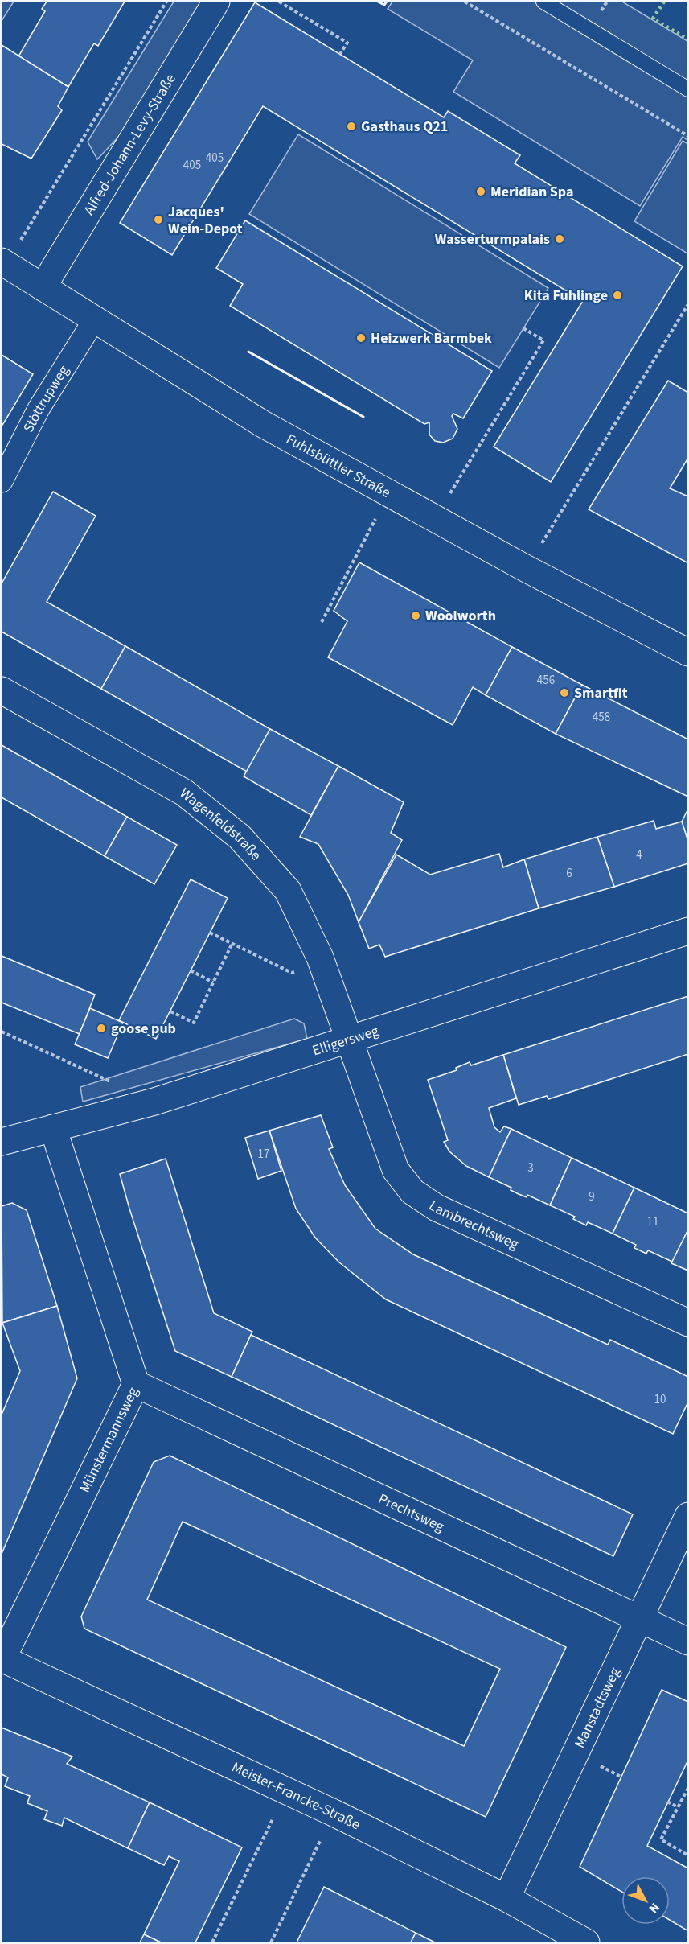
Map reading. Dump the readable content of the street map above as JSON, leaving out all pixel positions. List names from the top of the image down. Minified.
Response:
{"streets":{"street":["Alfred-Johann-Levy-Straße","Stöttrupweg","Fuhlsbüttler Straße","Wagenfeldstraße","Elligersweg","Lambrechtsweg","Münstermannsweg","Prechtsweg","Manstadtsweg","Meister-Francke-Straße"]},"crossings":[["Alfred-Johann-Levy-Straße","Fuhlsbüttler Straße"],["Stöttrupweg","Fuhlsbüttler Straße"],["Wagenfeldstraße","Elligersweg"],["Wagenfeldstraße","Lambrechtsweg"],["Elligersweg","Lambrechtsweg"],["Elligersweg","Münstermannsweg"],["Münstermannsweg","Prechtsweg"],["Münstermannsweg","Meister-Francke-Straße"],["Prechtsweg","Manstadtsweg"],["Manstadtsweg","Meister-Francke-Straße"]],"places":["Gasthaus Q21","Meridian Spa","Jacques' Wein-Depot","Wasserturmpalais","Kita Fuhlinge","Heizwerk Barmbek","Woolworth","Smartfit","goose pub"],"house_numbers":["405","405","456","458","4","6","17","3","9","11","10"],"north":"bottom right"}
